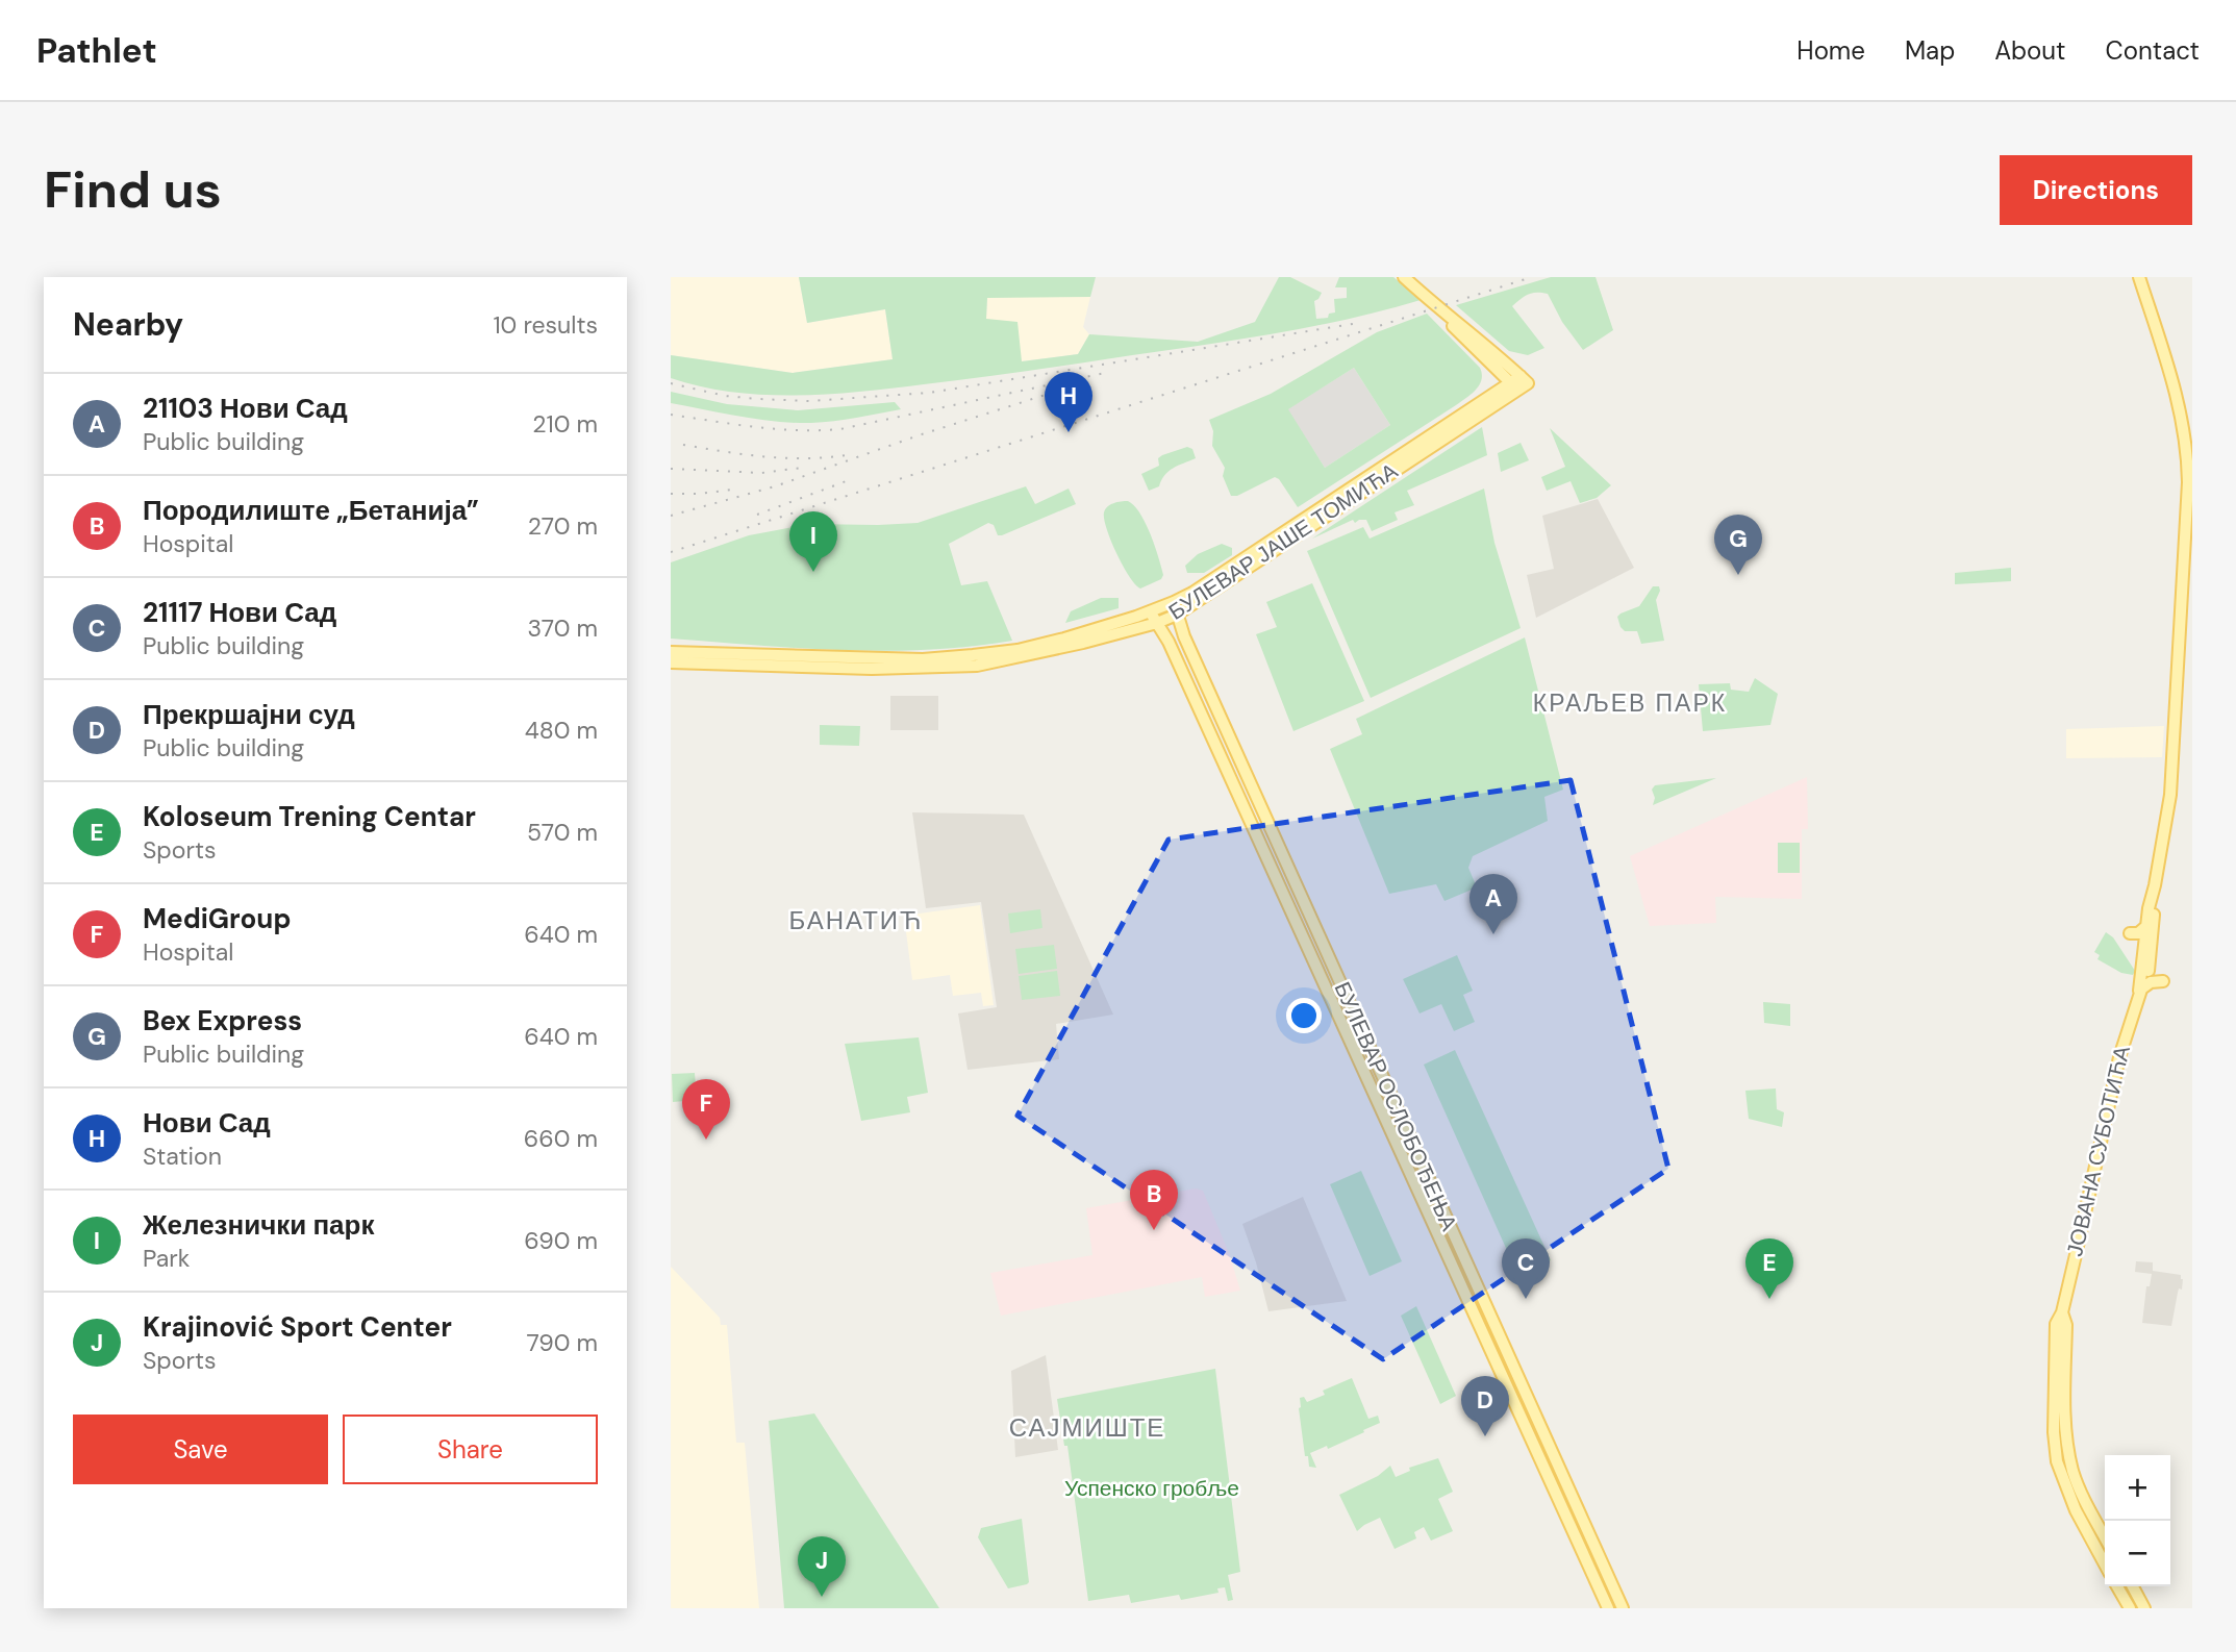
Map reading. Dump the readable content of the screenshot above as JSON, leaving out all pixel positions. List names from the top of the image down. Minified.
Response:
{"streets":{"main road":["БУЛЕВАР ЈАШЕ ТОМИЋА","БУЛЕВАР ОСЛОБОЂЕЊА","ЈОВАНА СУБОТИЋА"]},"crossings":[["БУЛЕВАР ЈАШЕ ТОМИЋА","БУЛЕВАР ОСЛОБОЂЕЊА"]],"districts":["КРАЉЕВ ПАРК","БАНАТИЋ","САЈМИШТЕ"],"parks":["Успенско гробље"],"page":{"header":"Pathlet","nav":["Home","Map","About","Contact"],"buttons":["Directions",["Save","Share"]],"title":"Find us","heading":["Nearby","10 results"],"list":[{"mark":"A","name":"21103 Нови Сад","note":"Public building","value":"210 m"},{"mark":"B","name":"Породилиште „Бетанија”","note":"Hospital","value":"270 m"},{"mark":"C","name":"21117 Нови Сад","note":"Public building","value":"370 m"},{"mark":"D","name":"Прекршајни суд","note":"Public building","value":"480 m"},{"mark":"E","name":"Koloseum Trening Centar","note":"Sports","value":"570 m"},{"mark":"F","name":"MediGroup","note":"Hospital","value":"640 m"},{"mark":"G","name":"Bex Express","note":"Public building","value":"640 m"},{"mark":"H","name":"Нови Сад","note":"Station","value":"660 m"},{"mark":"I","name":"Железнички парк","note":"Park","value":"690 m"},{"mark":"J","name":"Krajinović Sport Center","note":"Sports","value":"790 m"}],"pins":["H","I","G","A","F","B","C","E","D","J"],"map_buttons":["+","−"]}}
